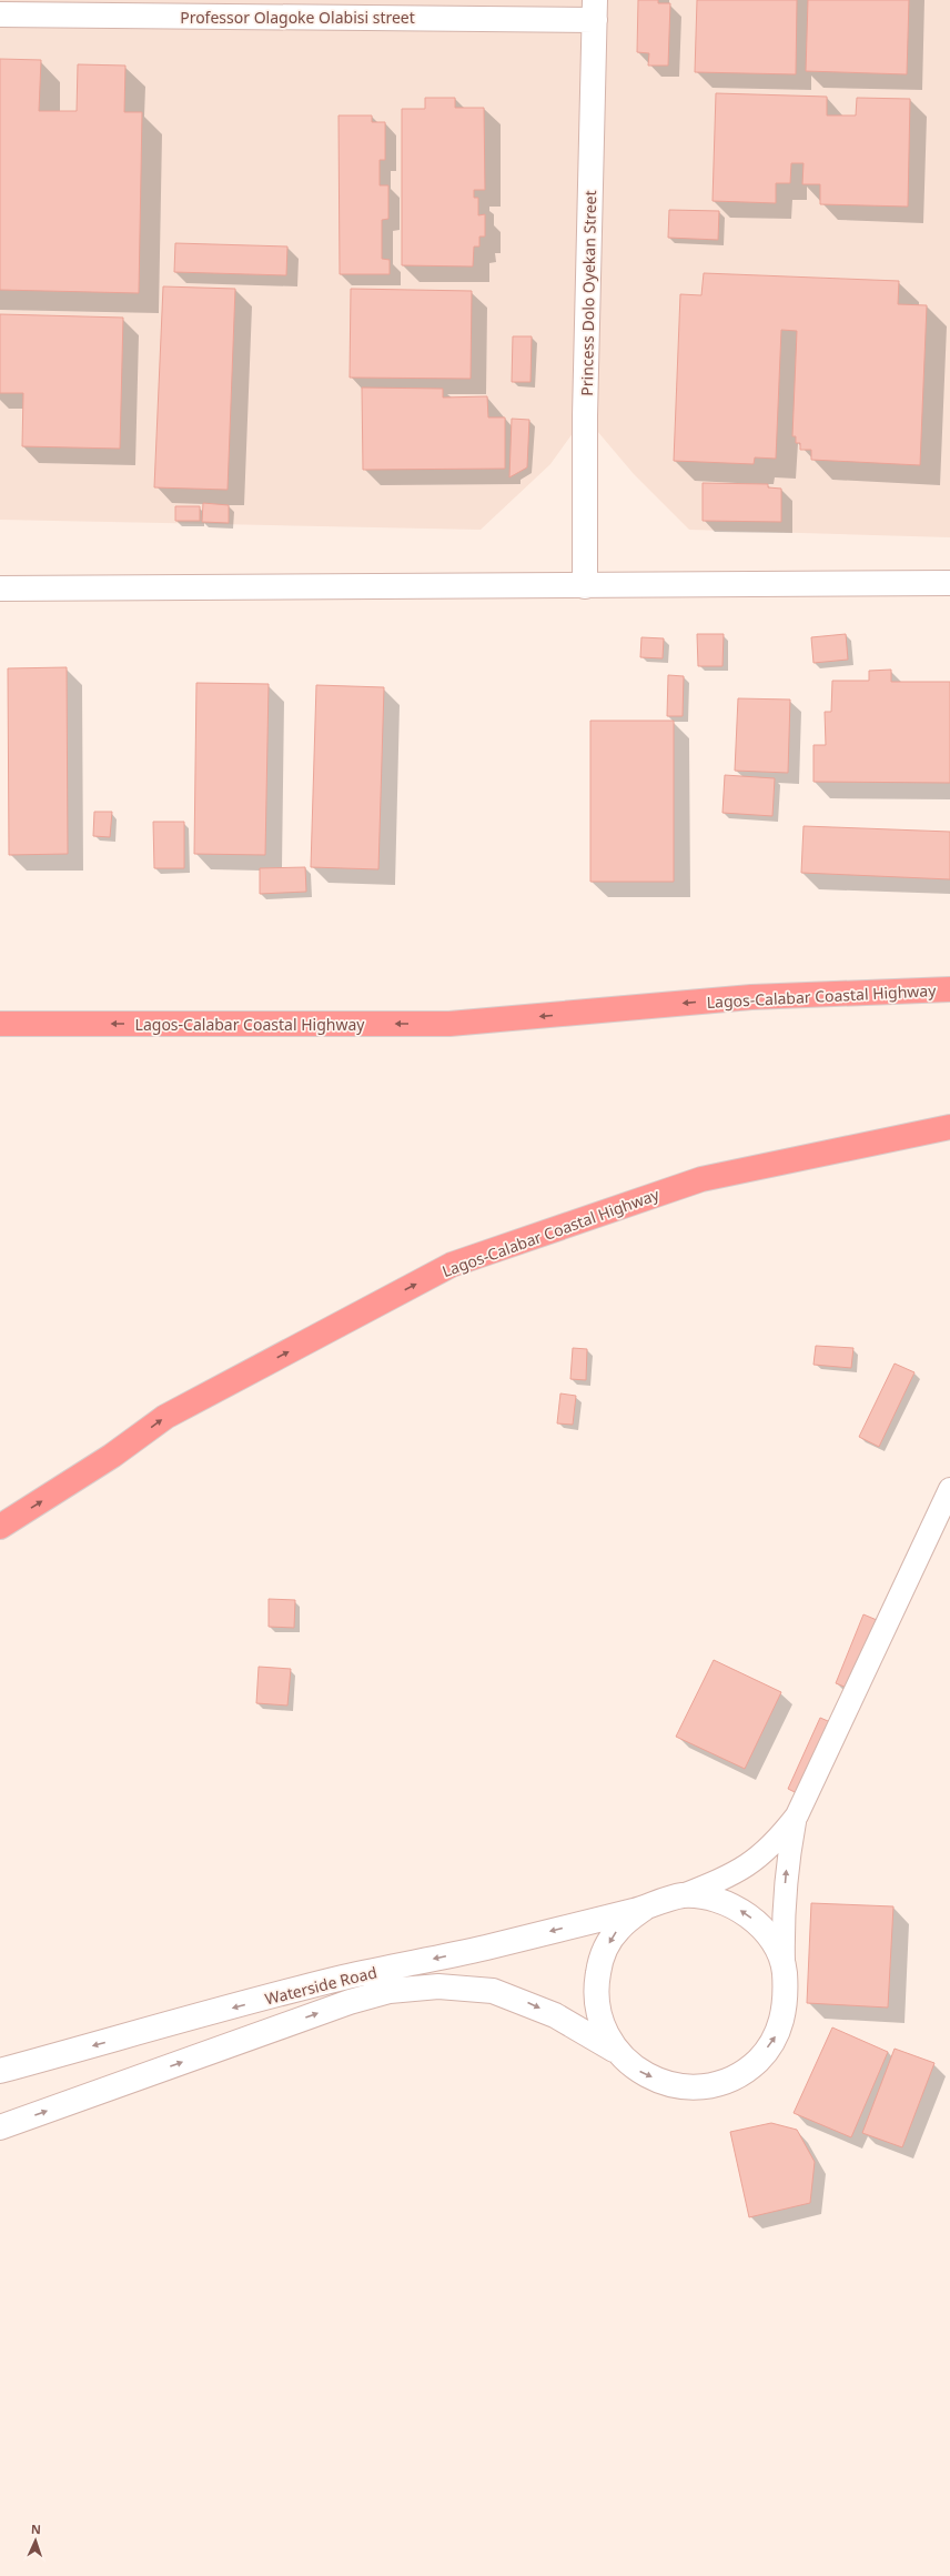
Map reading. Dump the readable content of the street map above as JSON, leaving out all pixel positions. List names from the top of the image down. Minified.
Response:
{"streets":{"highway":["Lagos-Calabar Coastal Highway"],"street":["Professor Olagoke Olabisi street","Princess Dolo Oyekan Street","Waterside Road"]},"crossings":[["Professor Olagoke Olabisi street","Princess Dolo Oyekan Street"]],"north":"top"}
